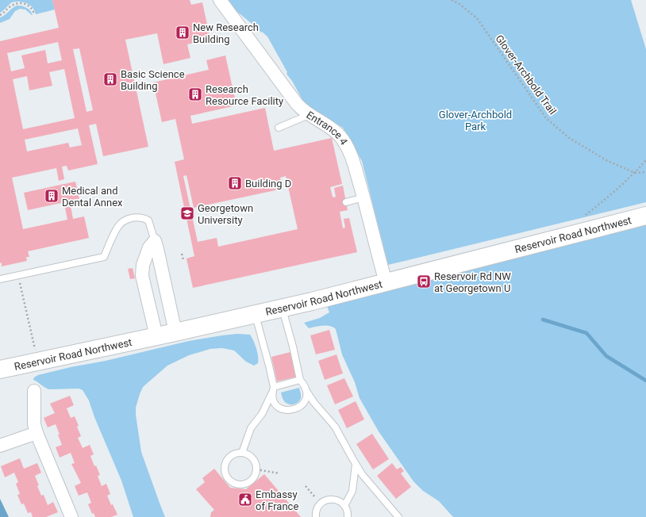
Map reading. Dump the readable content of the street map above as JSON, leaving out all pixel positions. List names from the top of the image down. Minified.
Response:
{"streets":{"main road":["Reservoir Road Northwest"],"street":["Entrance 4"],"path":["Glover-Archbold Trail"]},"crossings":[["Entrance 4","Reservoir Road Northwest"]],"parks":["Glover-Archbold Park"],"places":{"building":["New Research Building","Basic Science Building","Research Resource Facility","Building D","Medical and Dental Annex"],"school or university":["Georgetown University"],"bus stop":["Reservoir Rd NW at Georgetown U"],"public building":["Embassy of France"]}}
